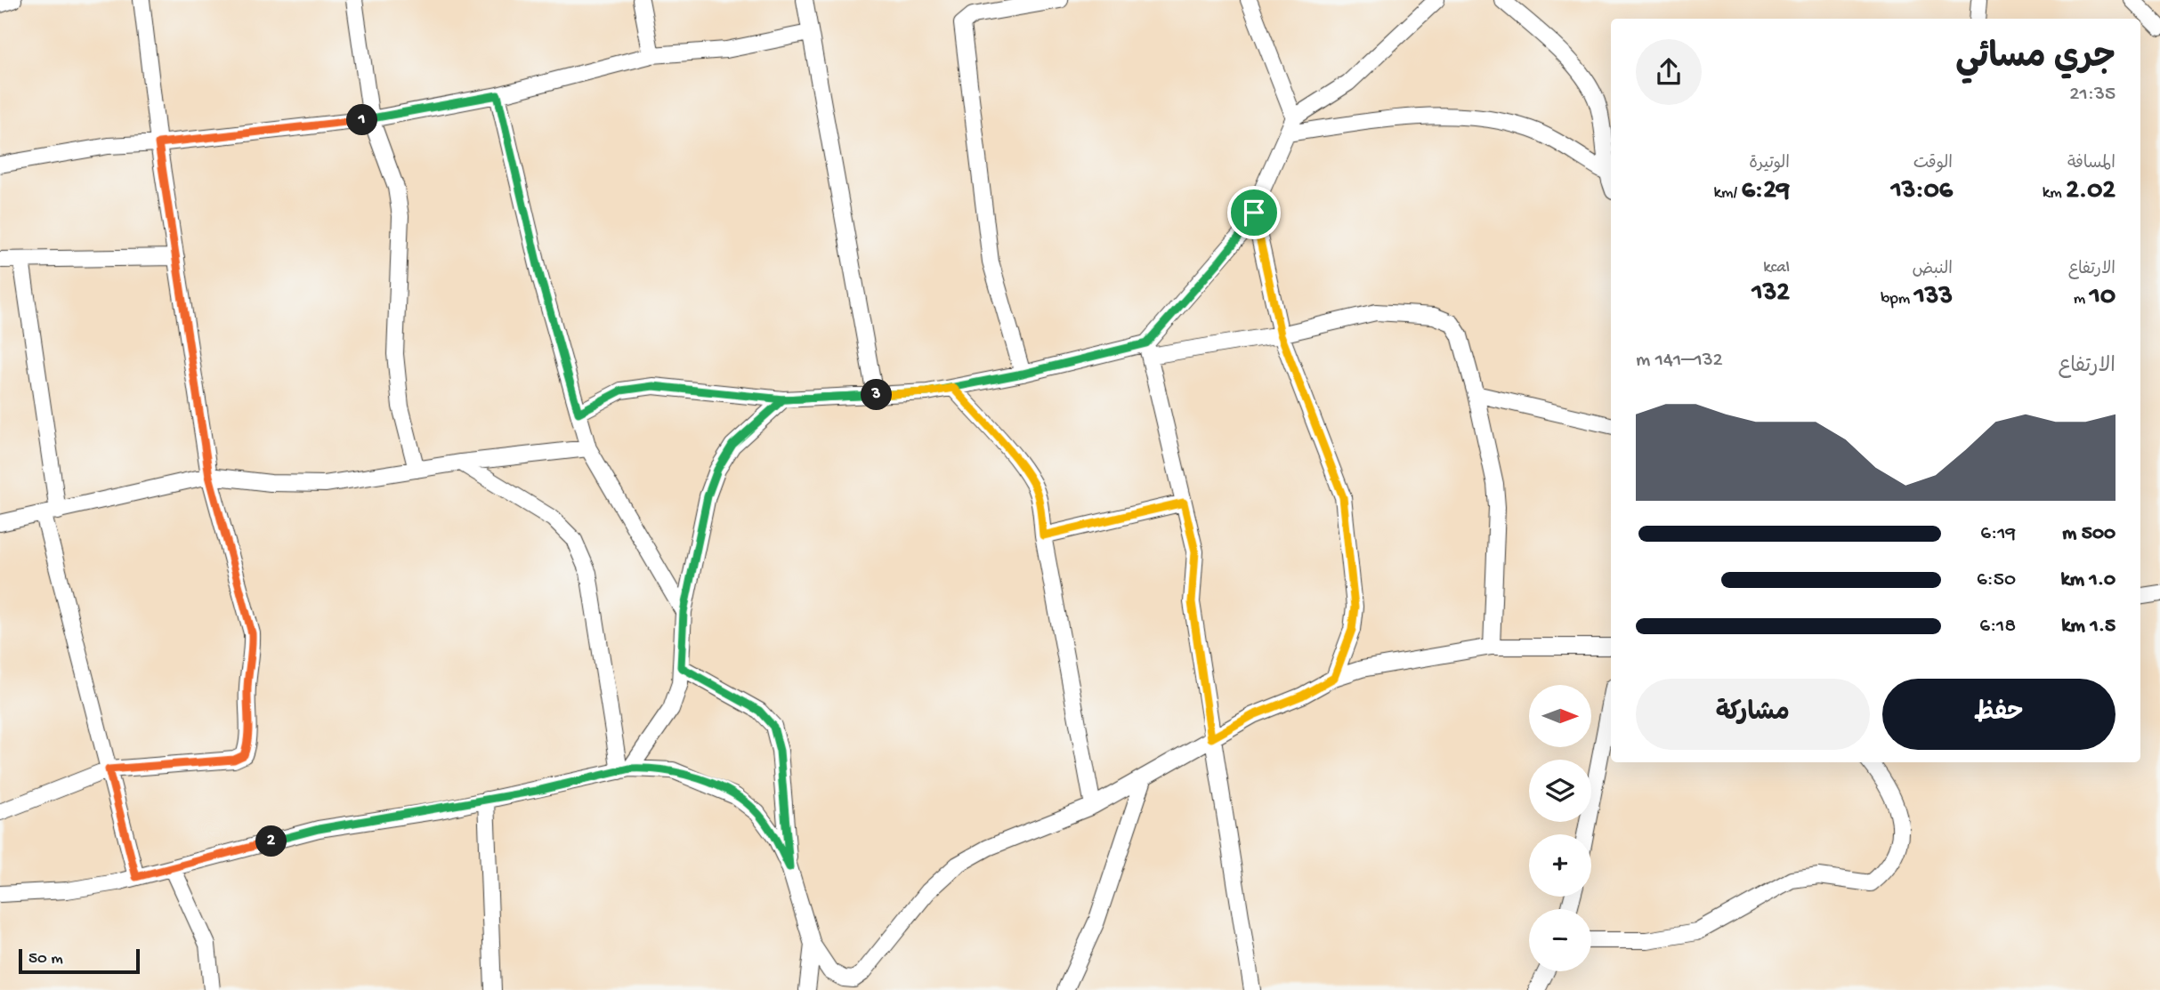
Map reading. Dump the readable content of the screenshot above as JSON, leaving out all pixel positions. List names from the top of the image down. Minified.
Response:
{"scale_bar":"50 m","north":"right","page":{"heading":["جري مسائي","21:35"],"pins":["1","3","2"],"stats":[["المسافة","2.02 km"],["الوقت","13:06"],["الوتيرة","6:29 /km"],["الارتفاع","10 m"],["النبض","133 bpm"],["kcal","132"]],"chart":["الارتفاع","132–141 m"],"list":[{"name":"500 m","note":"6:19"},{"name":"1.0 km","note":"6:50"},{"name":"1.5 km","note":"6:18"}],"buttons":["حفظ","مشاركة"],"map_buttons":["+","−"],"scale":"50 m"}}
